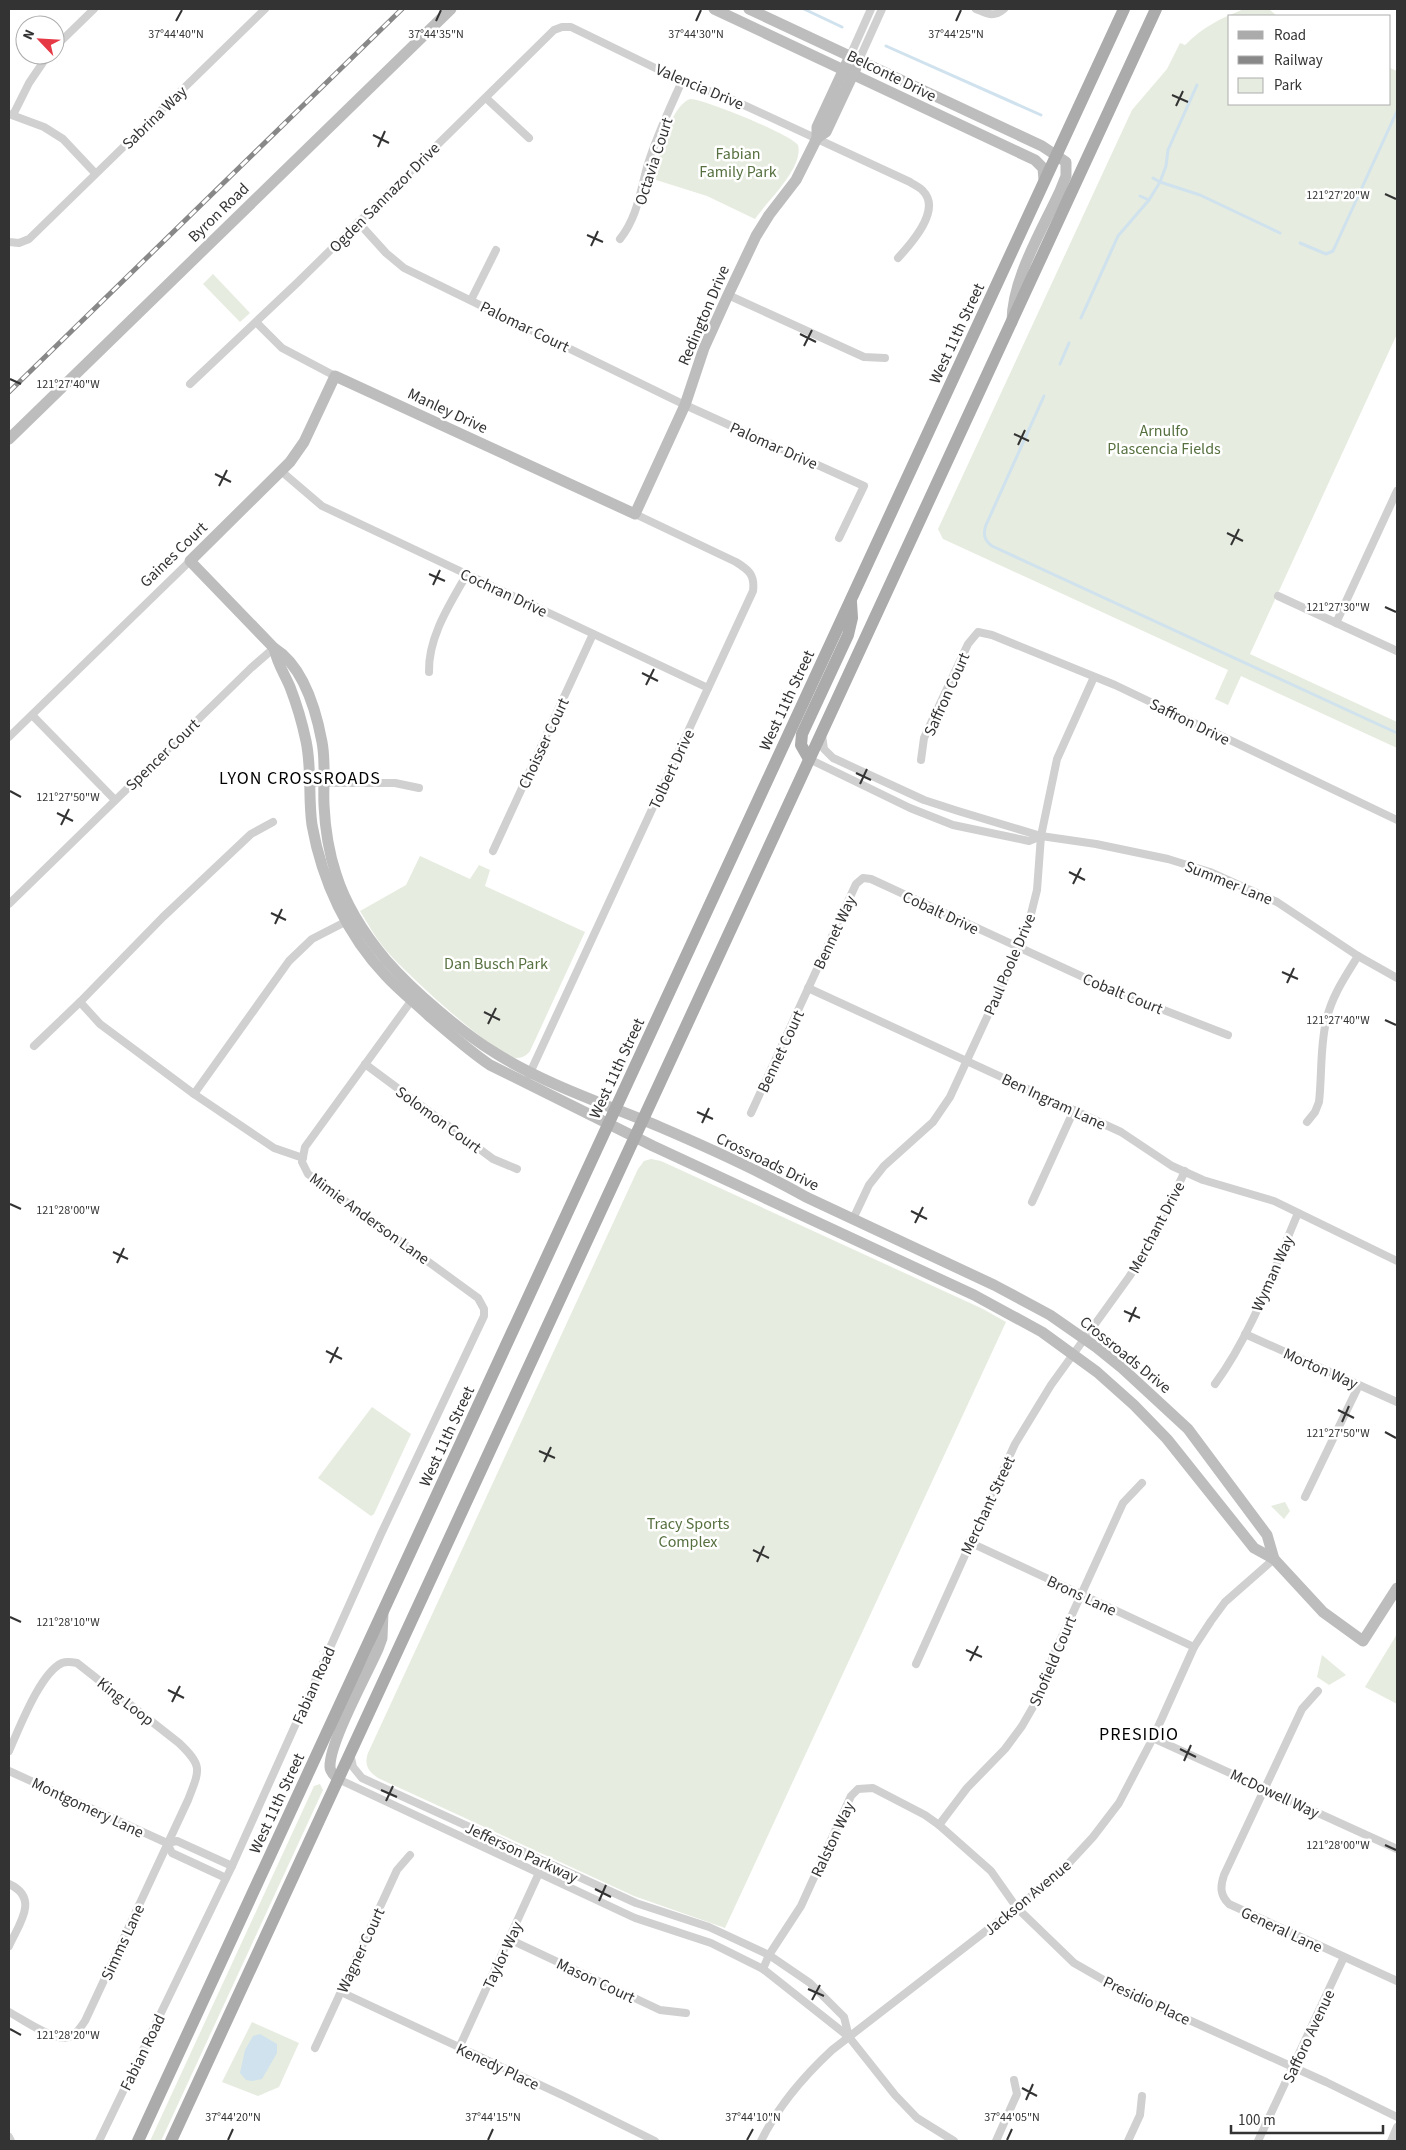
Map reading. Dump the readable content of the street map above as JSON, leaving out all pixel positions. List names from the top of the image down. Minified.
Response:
{"streets":{"main road":["West 11th Street"],"street":["Belconte Drive","Valencia Drive","Sabrina Way","Octavia Court","Ogden Sannazor Drive","Byron Road","Redington Drive","Palomar Court","Manley Drive","Palomar Drive","Gaines Court","Cochran Drive","Saffron Court","Saffron Drive","Choisser Court","Spencer Court","Tolbert Drive","Summer Lane","Cobalt Drive","Bennet Way","Paul Poole Drive","Cobalt Court","Bennet Court","Ben Ingram Lane","Solomon Court","Crossroads Drive","Mimie Anderson Lane","Merchant Drive","Wyman Way","Morton Way","Merchant Street","Brons Lane","Shofield Court","Fabian Road","King Loop","McDowell Way","Montgomery Lane","Ralston Way","Jefferson Parkway","Jackson Avenue","General Lane","Simms Lane","Wagner Court","Taylor Way","Mason Court","Presidio Place","Safforo Avenue","Kenedy Place"]},"crossings":[["Belconte Drive","Redington Drive"],["Belconte Drive","West 11th Street"],["Valencia Drive","Octavia Court"],["Valencia Drive","Ogden Sannazor Drive"],["Valencia Drive","Redington Drive"],["Ogden Sannazor Drive","Palomar Court"],["Ogden Sannazor Drive","Manley Drive"],["Redington Drive","Palomar Court"],["Redington Drive","Manley Drive"],["Redington Drive","Palomar Drive"],["Redington Drive","Tolbert Drive"],["Palomar Court","Palomar Drive"],["West 11th Street","Crossroads Drive"],["Manley Drive","Gaines Court"],["Manley Drive","Tolbert Drive"],["Gaines Court","Cochran Drive"],["Gaines Court","Crossroads Drive"],["Cochran Drive","Choisser Court"],["Cochran Drive","Tolbert Drive"],["Saffron Court","Saffron Drive"],["Saffron Drive","Paul Poole Drive"],["Spencer Court","Crossroads Drive"],["Tolbert Drive","Crossroads Drive"],["Summer Lane","Paul Poole Drive"],["Cobalt Drive","Bennet Way"],["Cobalt Drive","Paul Poole Drive"],["Cobalt Drive","Cobalt Court"],["Bennet Way","Bennet Court"],["Bennet Way","Ben Ingram Lane"],["Paul Poole Drive","Cobalt Court"],["Paul Poole Drive","Ben Ingram Lane"],["Paul Poole Drive","Crossroads Drive"],["Bennet Court","Ben Ingram Lane"],["Ben Ingram Lane","Merchant Drive"],["Ben Ingram Lane","Wyman Way"],["Solomon Court","Mimie Anderson Lane"],["Crossroads Drive","Mimie Anderson Lane"],["Crossroads Drive","Merchant Drive"],["Crossroads Drive","Merchant Street"],["Crossroads Drive","Jackson Avenue"],["Mimie Anderson Lane","Fabian Road"],["Merchant Drive","Merchant Street"],["Wyman Way","Morton Way"],["Merchant Street","Brons Lane"],["Brons Lane","Shofield Court"],["Brons Lane","Jackson Avenue"],["Shofield Court","Ralston Way"],["Shofield Court","Presidio Place"],["Fabian Road","Montgomery Lane"],["King Loop","Montgomery Lane"],["King Loop","Simms Lane"],["McDowell Way","Jackson Avenue"],["McDowell Way","General Lane"],["Montgomery Lane","Simms Lane"],["Ralston Way","Jefferson Parkway"],["Ralston Way","Presidio Place"],["Jefferson Parkway","Jackson Avenue"],["Jefferson Parkway","Taylor Way"],["Jackson Avenue","Presidio Place"],["General Lane","Safforo Avenue"],["Wagner Court","Kenedy Place"],["Taylor Way","Mason Court"],["Taylor Way","Kenedy Place"],["Presidio Place","Safforo Avenue"]],"districts":["LYON CROSSROADS","PRESIDIO"],"parks":["Fabian Family Park","Arnulfo Plascencia Fields","Dan Busch Park","Tracy Sports Complex"],"legend":["Road","Railway","Park"],"scale_bar":"100 m","north":"top left","coordinates":["37°44'40\"N","37°44'35\"N","37°44'30\"N","37°44'25\"N","121°27'20\"W","121°27'40\"W","121°27'30\"W","121°27'50\"W","121°28'00\"W","121°28'10\"W","121°28'20\"W","37°44'20\"N","37°44'15\"N","37°44'10\"N","37°44'05\"N"]}
